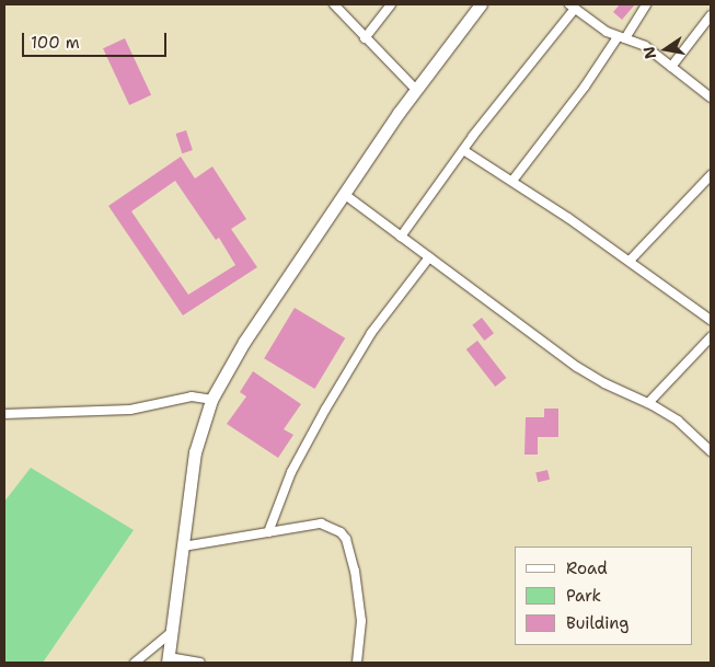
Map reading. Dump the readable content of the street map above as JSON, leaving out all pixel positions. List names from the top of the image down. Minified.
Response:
{"legend":["Road","Park","Building"],"scale_bar":"100 m","north":"left"}
